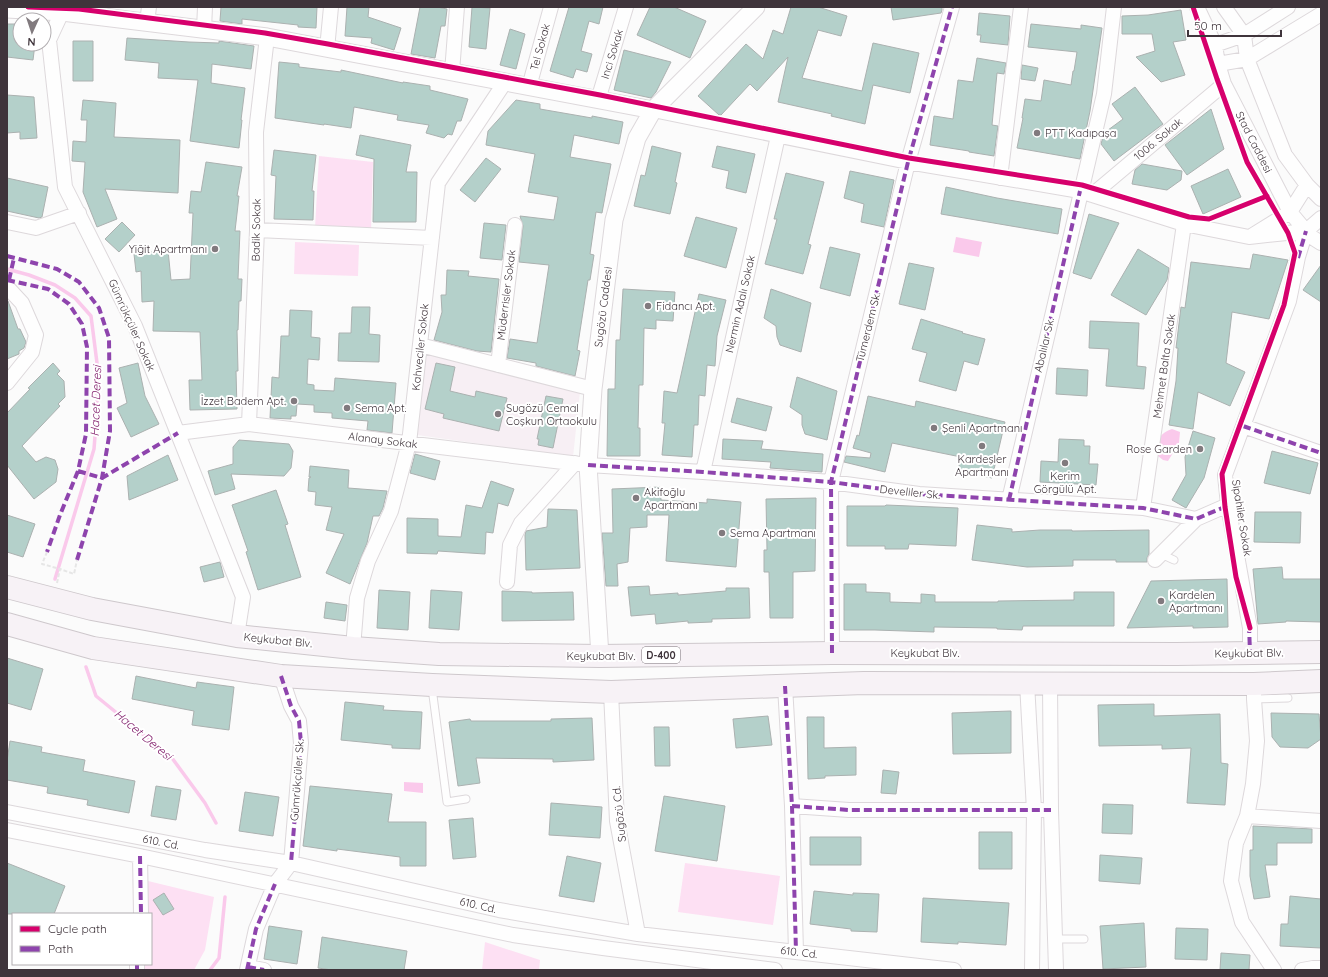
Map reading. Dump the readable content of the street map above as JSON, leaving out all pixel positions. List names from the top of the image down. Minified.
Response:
{"streets":{"highway":["Keykubat Blv.","D-400"],"street":["Tel Sokak","Inci Sokak","1006. Sokak","Stad Caddesi","Badik Sokak","Müderrisler Sokak","Nermin Adalı Sokak","Sugözü Caddesi","Gümrükçüler Sokak","Tümerdem Sk.","Abalılar Sk.","Kahveciler Sokak","Mehmet Balta Sokak","Alanay Sokak","Develiler Sk.","Sipahiler Sokak","Gümrükçüler Sk.","Sugözü Cd.","610. Cd."]},"crossings":[["1006. Sokak","Stad Caddesi"],["1006. Sokak","Abalılar Sk."],["Stad Caddesi","Sipahiler Sokak"],["Badik Sokak","Alanay Sokak"],["Nermin Adalı Sokak","Develiler Sk."],["Sugözü Caddesi","Alanay Sokak"],["Sugözü Caddesi","Develiler Sk."],["Sugözü Caddesi","Keykubat Blv."],["Gümrükçüler Sokak","Alanay Sokak"],["Gümrükçüler Sokak","Keykubat Blv."],["Tümerdem Sk.","Develiler Sk."],["Tümerdem Sk.","Keykubat Blv."],["Abalılar Sk.","Develiler Sk."],["Kahveciler Sokak","Alanay Sokak"],["Kahveciler Sokak","Keykubat Blv."],["Mehmet Balta Sokak","Develiler Sk."],["Alanay Sokak","Develiler Sk."],["Sipahiler Sokak","Keykubat Blv."],["Gümrükçüler Sk.","610. Cd."],["Sugözü Cd.","610. Cd."]],"water":["Hacet Deresi"],"places":["PTT Kadıpaşa","Yiğit Apartmanı","Fidancı Apt.","İzzet Badem Apt.","Sema Apt.","Sugözü Cemal Coşkun Ortaokulu","Şenli Apartmanı","Kardeşler Apartmanı","Rose Garden","Kerim Görgülü Apt.","Akifoğlu Apartmanı","Sema Apartmanı","Kardelen Apartmanı"],"legend":["Cycle path","Path"],"scale_bar":"50 m","north":"bottom"}
